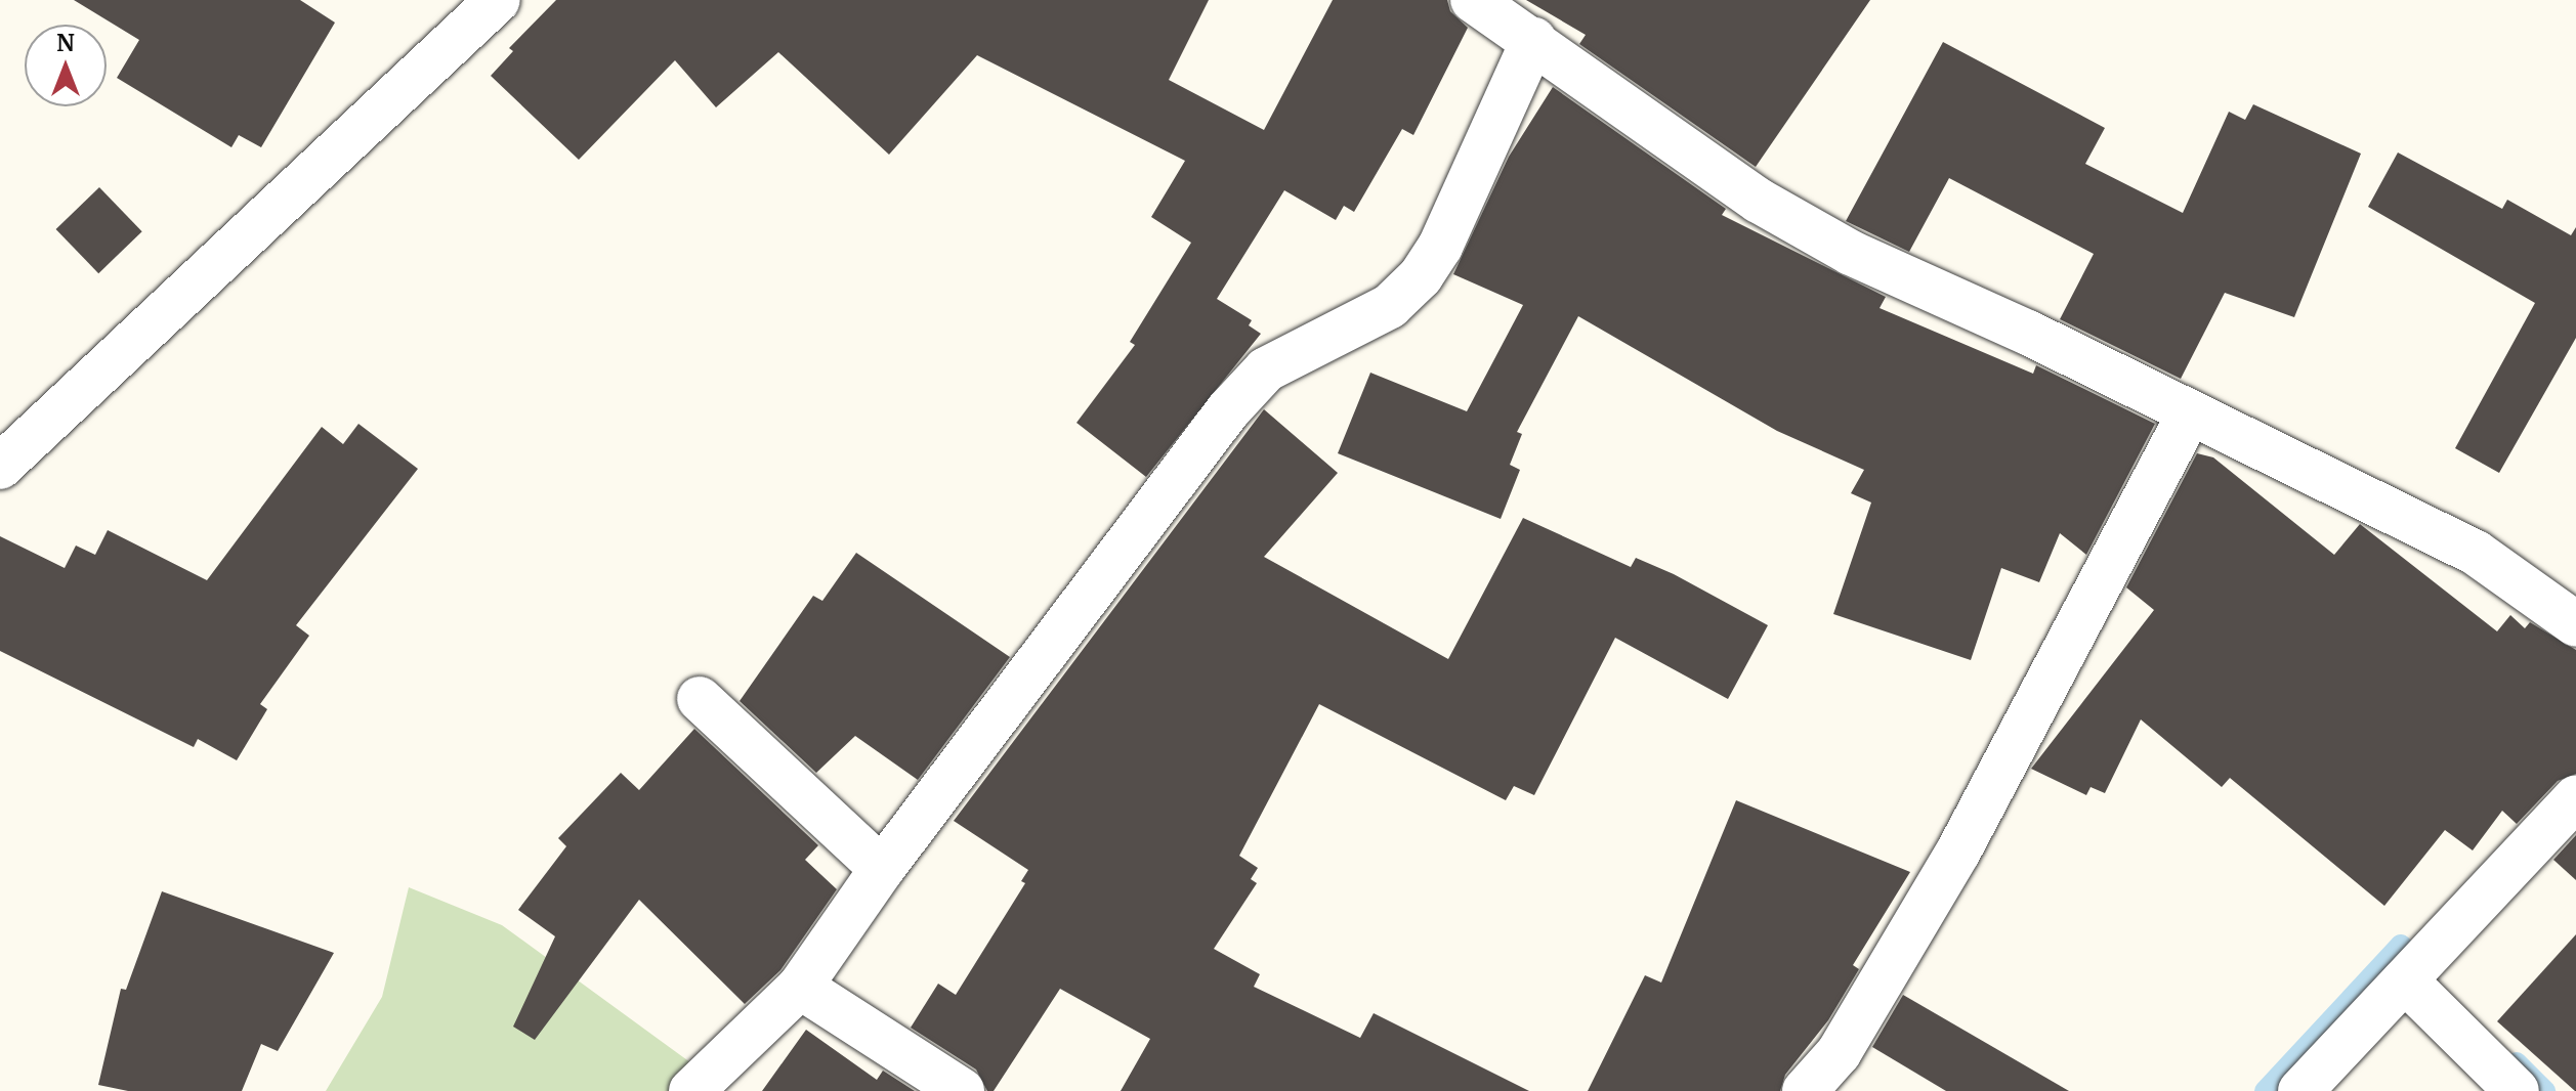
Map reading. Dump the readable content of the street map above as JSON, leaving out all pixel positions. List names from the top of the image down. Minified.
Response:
{"north":"top"}
